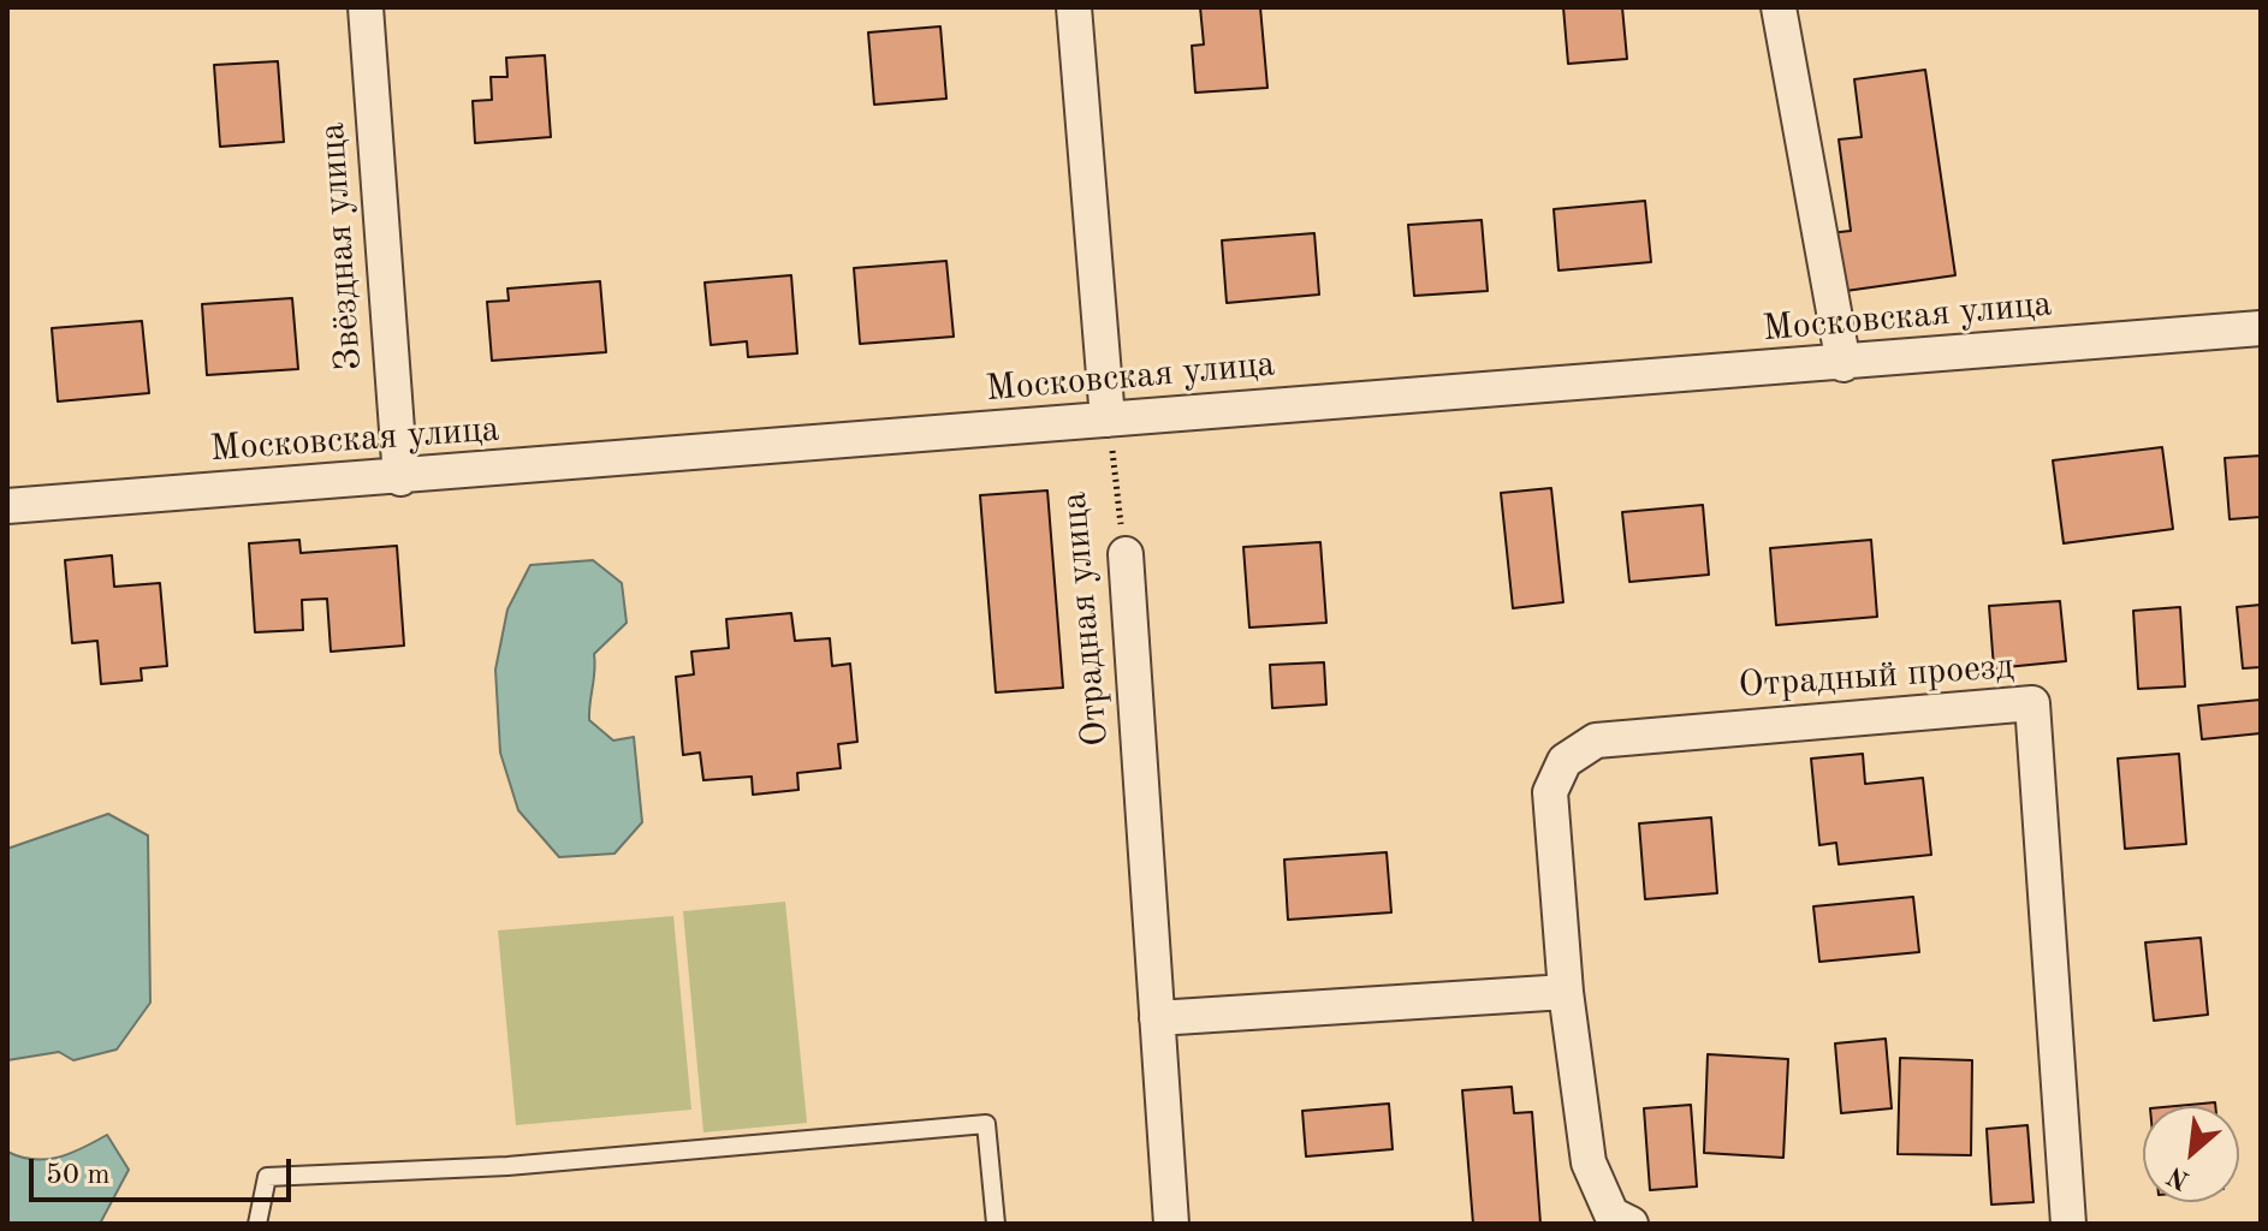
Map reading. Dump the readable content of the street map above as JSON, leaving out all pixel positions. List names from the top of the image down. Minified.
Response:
{"streets":{"street":["Звёздная улица","Московская улица","Отрадная улица","Отрадный проезд"]},"crossings":[["Звёздная улица","Московская улица"],["Московская улица","Отрадная улица"]],"scale_bar":"50 m","north":"bottom left"}
